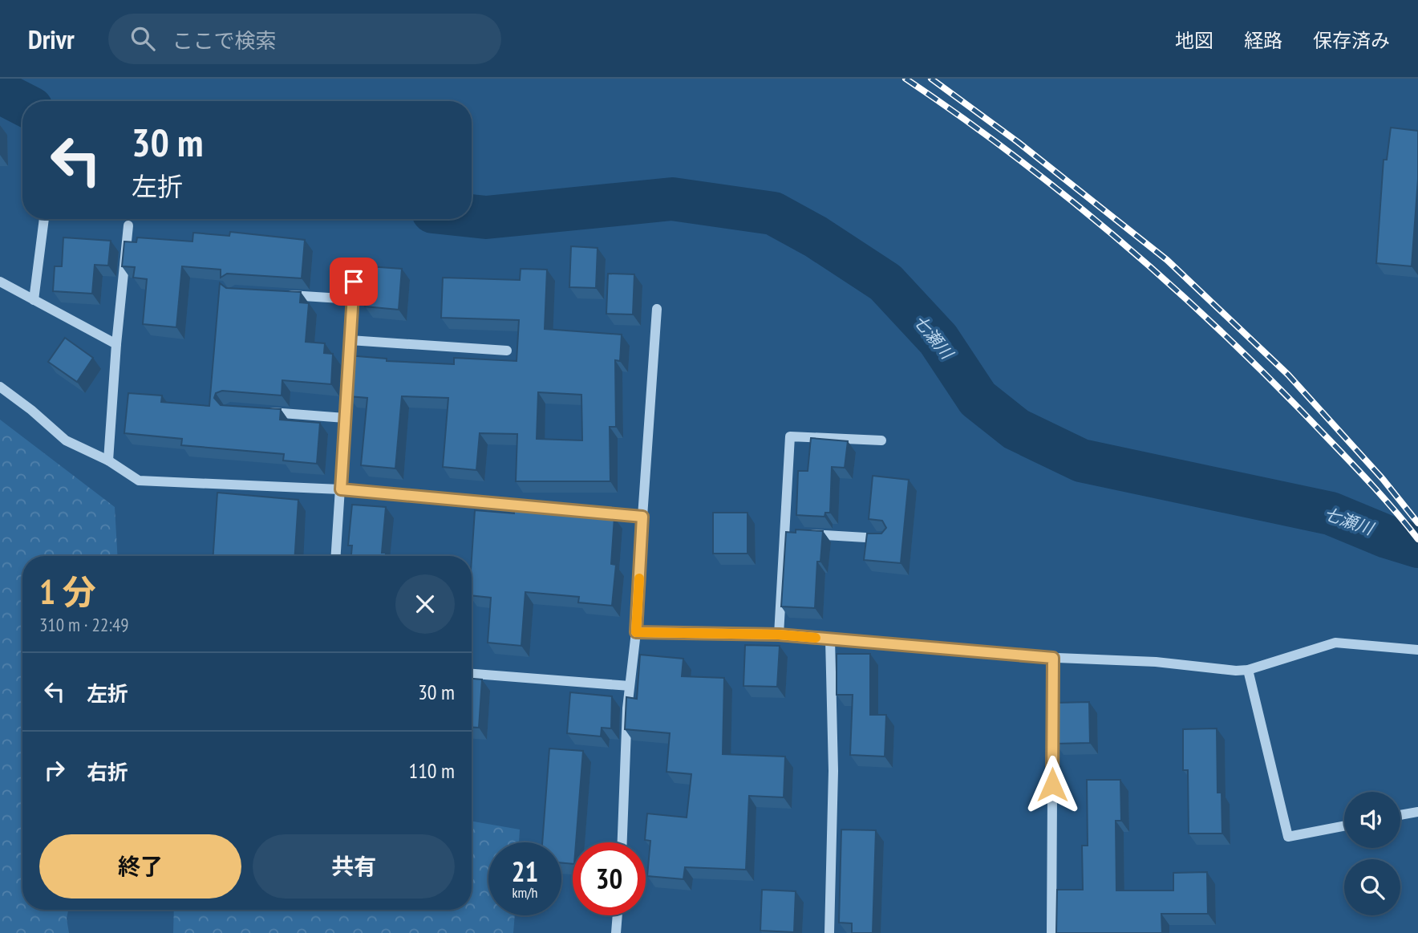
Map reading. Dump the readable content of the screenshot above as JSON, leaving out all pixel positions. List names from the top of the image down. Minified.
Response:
{"water":["七瀬川"],"page":{"header":"Drivr","search":"ここで検索","nav":["地図","経路","保存済み"],"turn":["30 m","左折"],"heading":["1 分","310 m · 22:49"],"list":[{"name":"左折","value":"30 m"},{"name":"右折","value":"110 m"}],"buttons":["終了","共有"],"speed":"21 km/h","limit":"30"}}
